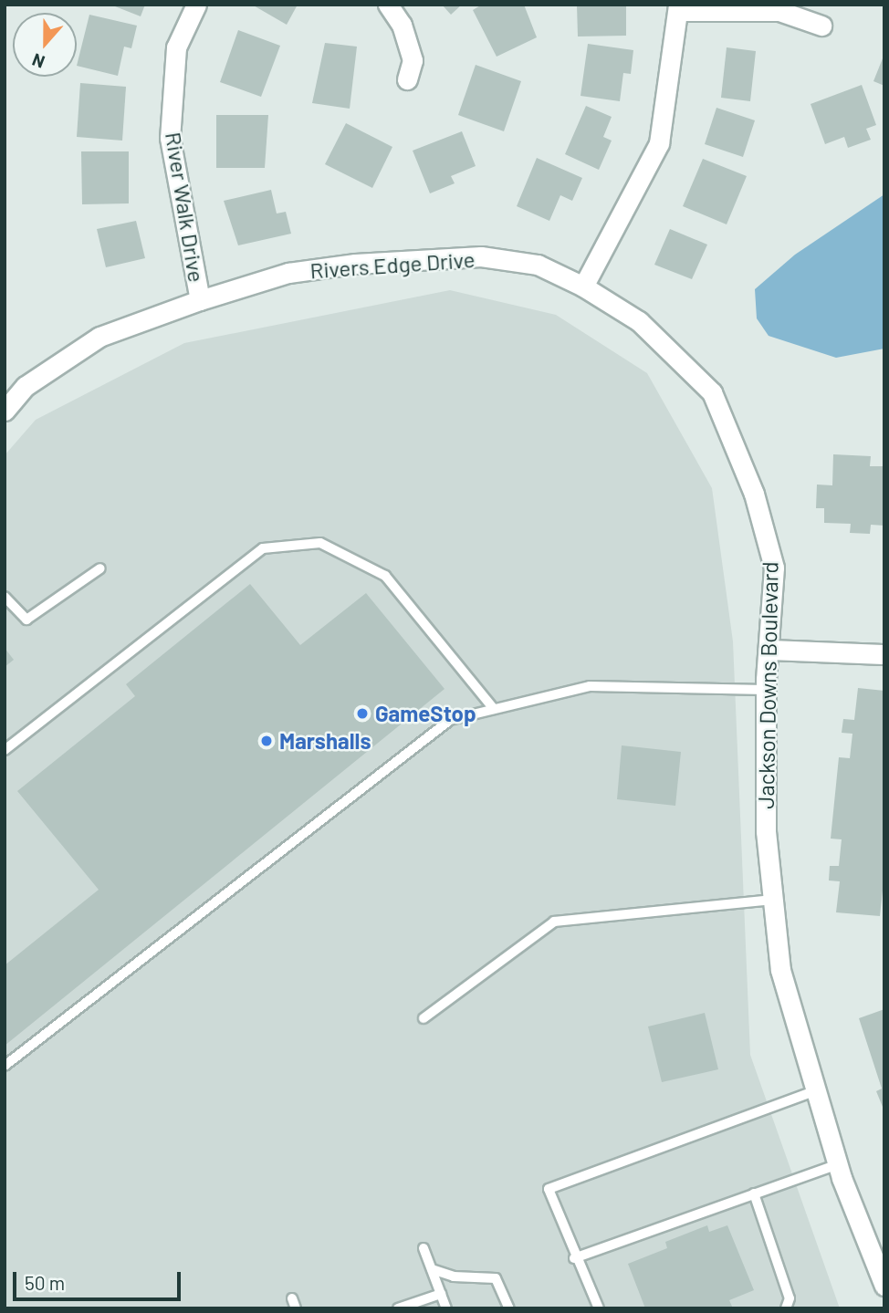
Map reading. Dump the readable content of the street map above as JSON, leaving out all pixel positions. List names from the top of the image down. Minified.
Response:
{"streets":{"street":["River Walk Drive","Rivers Edge Drive","Jackson Downs Boulevard"]},"crossings":[["River Walk Drive","Rivers Edge Drive"],["Rivers Edge Drive","Jackson Downs Boulevard"]],"places":["GameStop","Marshalls"],"scale_bar":"50 m","north":"bottom"}
